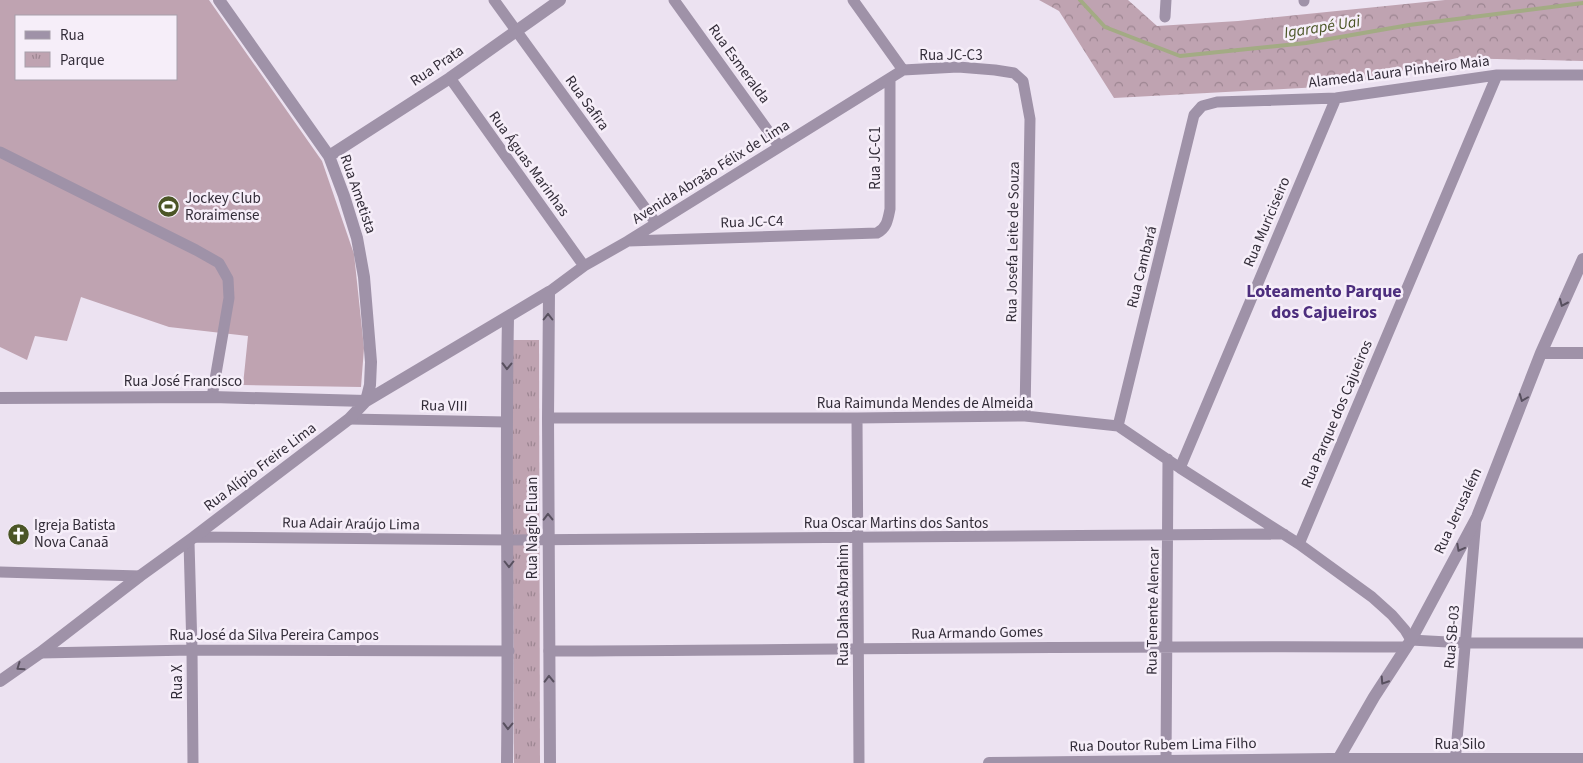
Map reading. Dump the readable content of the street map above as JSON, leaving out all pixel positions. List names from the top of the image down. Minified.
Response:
{"streets":{"street":["Rua JC-C3","Rua Esmeralda","Rua Prata","Alameda Laura Pinheiro Maia","Rua Safira","Rua JC-C1","Rua Águas Marinhas","Avenida Abraão Félix de Lima","Rua Ametista","Rua JC-C4","Rua Muriciseiro","Rua Josefa Leite de Souza","Rua Cambará","Rua José Francisco","Rua Raimunda Mendes de Almeida","Rua VIII","Rua Parque dos Cajueiros","Rua Alípio Freire Lima","Rua Jerusalém","Rua Oscar Martins dos Santos","Rua Adair Araújo Lima","Rua Nagib Eluan","Rua Dahas Abrahim","Rua Tenente Alencar","Rua Armando Gomes","Rua José da Silva Pereira Campos","Rua SB-03","Rua X","Rua Silo","Rua Doutor Rubem Lima Filho"]},"crossings":[["Rua JC-C3","Rua JC-C1"],["Rua JC-C3","Avenida Abraão Félix de Lima"],["Rua JC-C3","Rua Josefa Leite de Souza"],["Rua Esmeralda","Avenida Abraão Félix de Lima"],["Rua Prata","Rua Safira"],["Rua Prata","Rua Águas Marinhas"],["Rua Prata","Rua Ametista"],["Alameda Laura Pinheiro Maia","Rua Muriciseiro"],["Alameda Laura Pinheiro Maia","Rua Cambará"],["Alameda Laura Pinheiro Maia","Rua Parque dos Cajueiros"],["Rua Safira","Avenida Abraão Félix de Lima"],["Rua JC-C1","Avenida Abraão Félix de Lima"],["Rua JC-C1","Rua JC-C4"],["Rua Águas Marinhas","Avenida Abraão Félix de Lima"],["Avenida Abraão Félix de Lima","Rua JC-C4"],["Avenida Abraão Félix de Lima","Rua Alípio Freire Lima"],["Avenida Abraão Félix de Lima","Rua Nagib Eluan"],["Rua Ametista","Rua José Francisco"],["Rua Ametista","Rua Alípio Freire Lima"],["Rua Muriciseiro","Rua Raimunda Mendes de Almeida"],["Rua Josefa Leite de Souza","Rua Raimunda Mendes de Almeida"],["Rua Cambará","Rua Raimunda Mendes de Almeida"],["Rua José Francisco","Rua Alípio Freire Lima"],["Rua Raimunda Mendes de Almeida","Rua Parque dos Cajueiros"],["Rua Raimunda Mendes de Almeida","Rua Jerusalém"],["Rua Raimunda Mendes de Almeida","Rua Oscar Martins dos Santos"],["Rua Raimunda Mendes de Almeida","Rua Nagib Eluan"],["Rua Raimunda Mendes de Almeida","Rua Dahas Abrahim"],["Rua Raimunda Mendes de Almeida","Rua Tenente Alencar"],["Rua Raimunda Mendes de Almeida","Rua Armando Gomes"],["Rua VIII","Rua Alípio Freire Lima"],["Rua VIII","Rua Nagib Eluan"],["Rua Alípio Freire Lima","Rua Adair Araújo Lima"],["Rua Alípio Freire Lima","Rua Nagib Eluan"],["Rua Alípio Freire Lima","Rua José da Silva Pereira Campos"],["Rua Alípio Freire Lima","Rua X"],["Rua Jerusalém","Rua Armando Gomes"],["Rua Jerusalém","Rua SB-03"],["Rua Jerusalém","Rua Silo"],["Rua Jerusalém","Rua Doutor Rubem Lima Filho"],["Rua Oscar Martins dos Santos","Rua Adair Araújo Lima"],["Rua Oscar Martins dos Santos","Rua Nagib Eluan"],["Rua Oscar Martins dos Santos","Rua Dahas Abrahim"],["Rua Oscar Martins dos Santos","Rua Tenente Alencar"],["Rua Adair Araújo Lima","Rua Nagib Eluan"],["Rua Adair Araújo Lima","Rua X"],["Rua Nagib Eluan","Rua Armando Gomes"],["Rua Nagib Eluan","Rua José da Silva Pereira Campos"],["Rua Dahas Abrahim","Rua Armando Gomes"],["Rua Tenente Alencar","Rua Armando Gomes"],["Rua Tenente Alencar","Rua Doutor Rubem Lima Filho"],["Rua Armando Gomes","Rua SB-03"],["Rua José da Silva Pereira Campos","Rua X"],["Rua SB-03","Rua Silo"],["Rua Silo","Rua Doutor Rubem Lima Filho"]],"one_way":["Rua Jerusalém"],"districts":["Loteamento Parque dos Cajueiros"],"water":["Igarapé Uai"],"places":{"sports":["Jockey Club Roraimense"],"church":["Igreja Batista Nova Canaã"]},"legend":["Rua","Parque"]}
